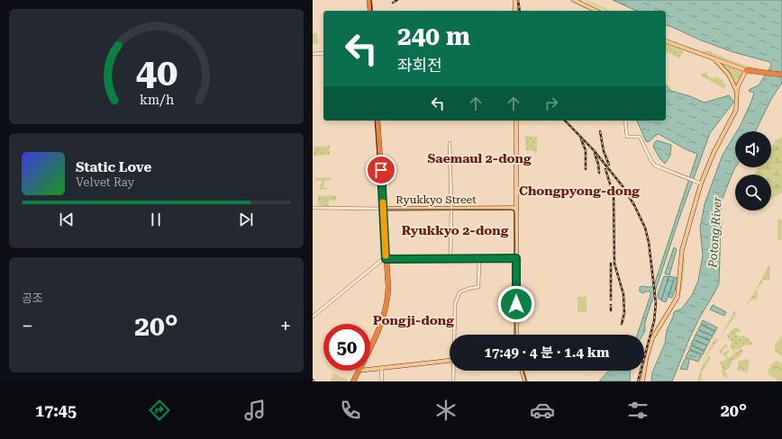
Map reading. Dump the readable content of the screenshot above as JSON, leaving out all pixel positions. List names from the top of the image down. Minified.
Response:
{"streets":{"main road":["Ryukkyo Street"]},"districts":["Saemaul 2-dong","Chongpyong-dong","Ryukkyo 2-dong","Pongji-dong"],"water":["Potong River"],"page":{"turn":["240 m","좌회전"],"song":["Static Love","Velvet Ray"],"tile":"공조","heat":["−","20°","+"],"limit":"50","trip":"17:49 · 4 분 · 1.4 km","tabs":["17:45","20°"],"gauge":["40","km/h"]}}
